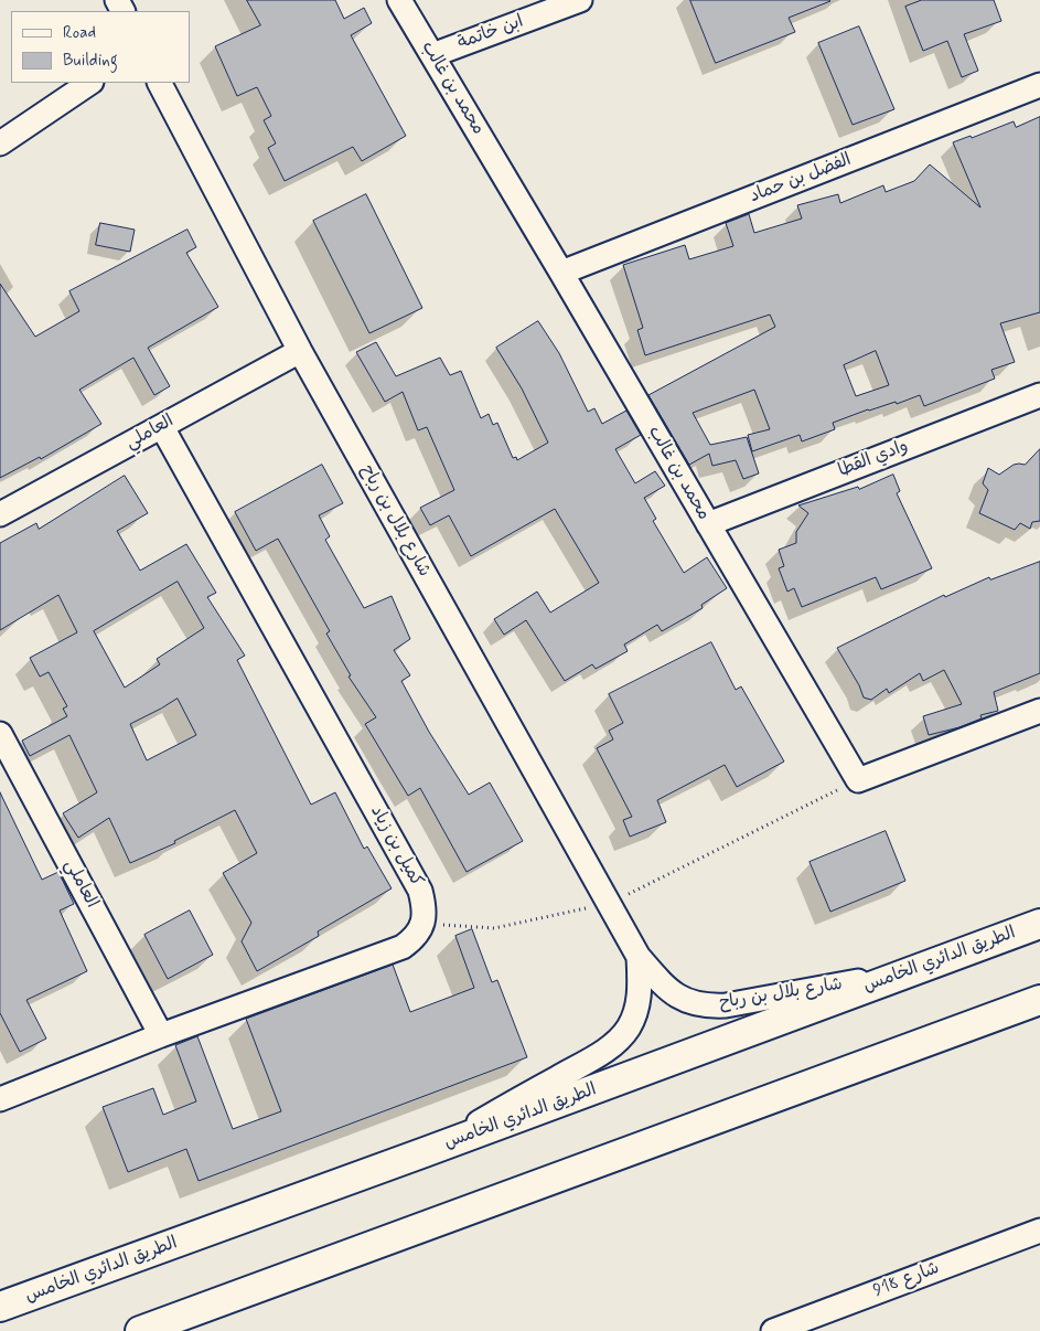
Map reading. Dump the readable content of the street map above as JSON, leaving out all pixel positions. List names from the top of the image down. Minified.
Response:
{"streets":{"main road":["الطريق الدائري الخامس"],"street":["ابن خاتمة","محمد بن غالب","الفضل بن حماد","العاملي","وادي القطا","شارع بلال بن رباح","كميل بن زياد","شارع 918"]},"crossings":[["ابن خاتمة","محمد بن غالب"],["محمد بن غالب","الفضل بن حماد"],["محمد بن غالب","وادي القطا"],["العاملي","شارع بلال بن رباح"],["العاملي","كميل بن زياد"],["شارع بلال بن رباح","الطريق الدائري الخامس"]],"legend":["Road","Building"]}
